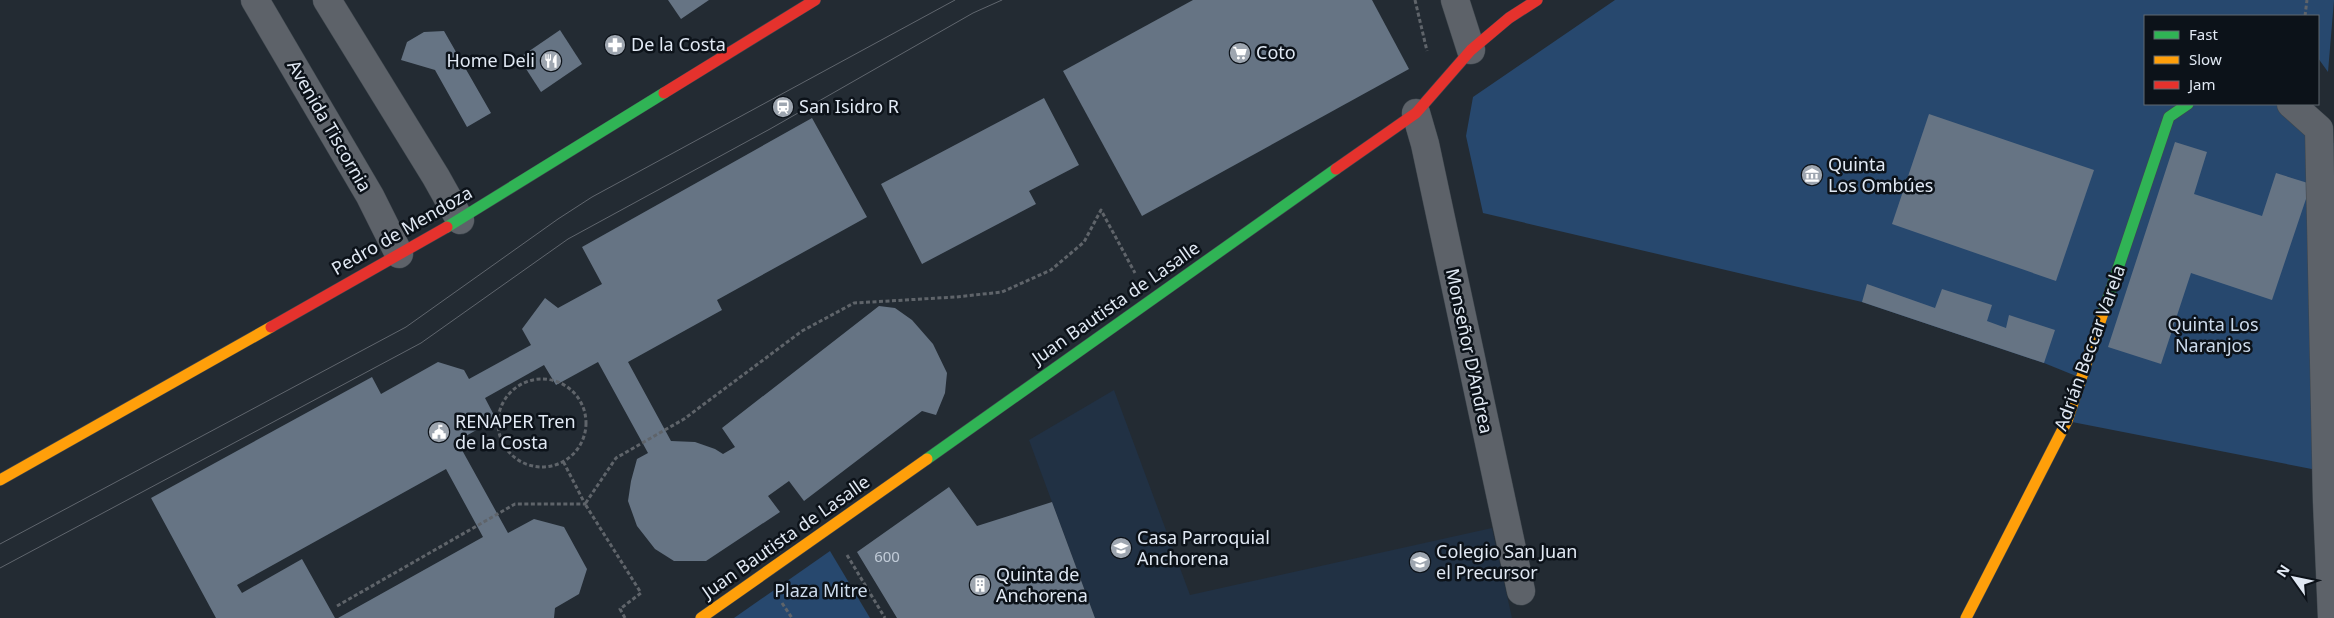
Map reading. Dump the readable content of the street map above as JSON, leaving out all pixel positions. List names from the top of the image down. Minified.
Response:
{"streets":{"street":["Avenida Tiscornia","Pedro de Mendoza","Juan Bautista de Lasalle","Adrián Beccar Varela","Monseñor D'Andrea"]},"crossings":[["Avenida Tiscornia","Pedro de Mendoza"],["Juan Bautista de Lasalle","Monseñor D'Andrea"]],"parks":["Quinta Los Naranjos","Plaza Mitre"],"places":{"pharmacy":["De la Costa"],"supermarket":["Coto"],"restaurant":["Home Deli"],"station":["San Isidro R"],"museum":["Quinta Los Ombúes"],"public building":["RENAPER Tren de la Costa"],"school or university":["Casa Parroquial Anchorena","Colegio San Juan el Precursor"],"building":["Quinta de Anchorena"]},"house_numbers":["600"],"legend":["Fast","Slow","Jam"],"north":"top left"}
